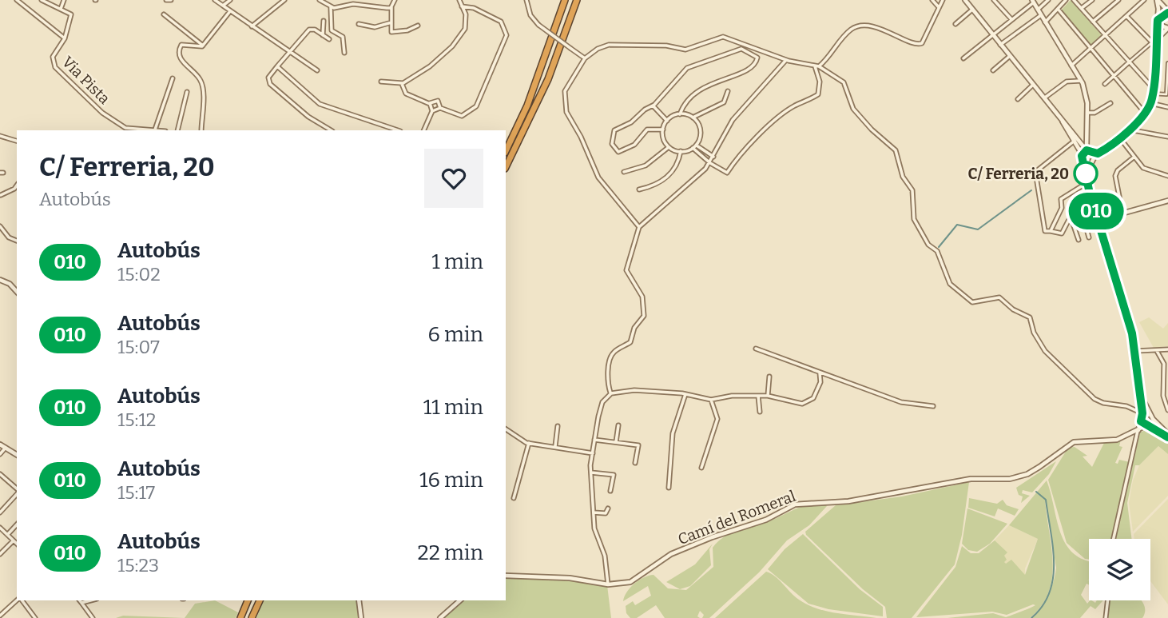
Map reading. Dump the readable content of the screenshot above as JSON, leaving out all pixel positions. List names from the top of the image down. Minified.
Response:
{"streets":{"street":["Via Pista","Camí del Romeral"]},"places":["C/ Ferreria, 20"],"lines":["bus line 010"],"page":{"on_map":"010","heading":["C/ Ferreria, 20","Autobús"],"list":[{"mark":"010","name":"Autobús","note":"15:02","value":"1 min"},{"mark":"010","name":"Autobús","note":"15:07","value":"6 min"},{"mark":"010","name":"Autobús","note":"15:12","value":"11 min"},{"mark":"010","name":"Autobús","note":"15:17","value":"16 min"},{"mark":"010","name":"Autobús","note":"15:23","value":"22 min"}]}}
